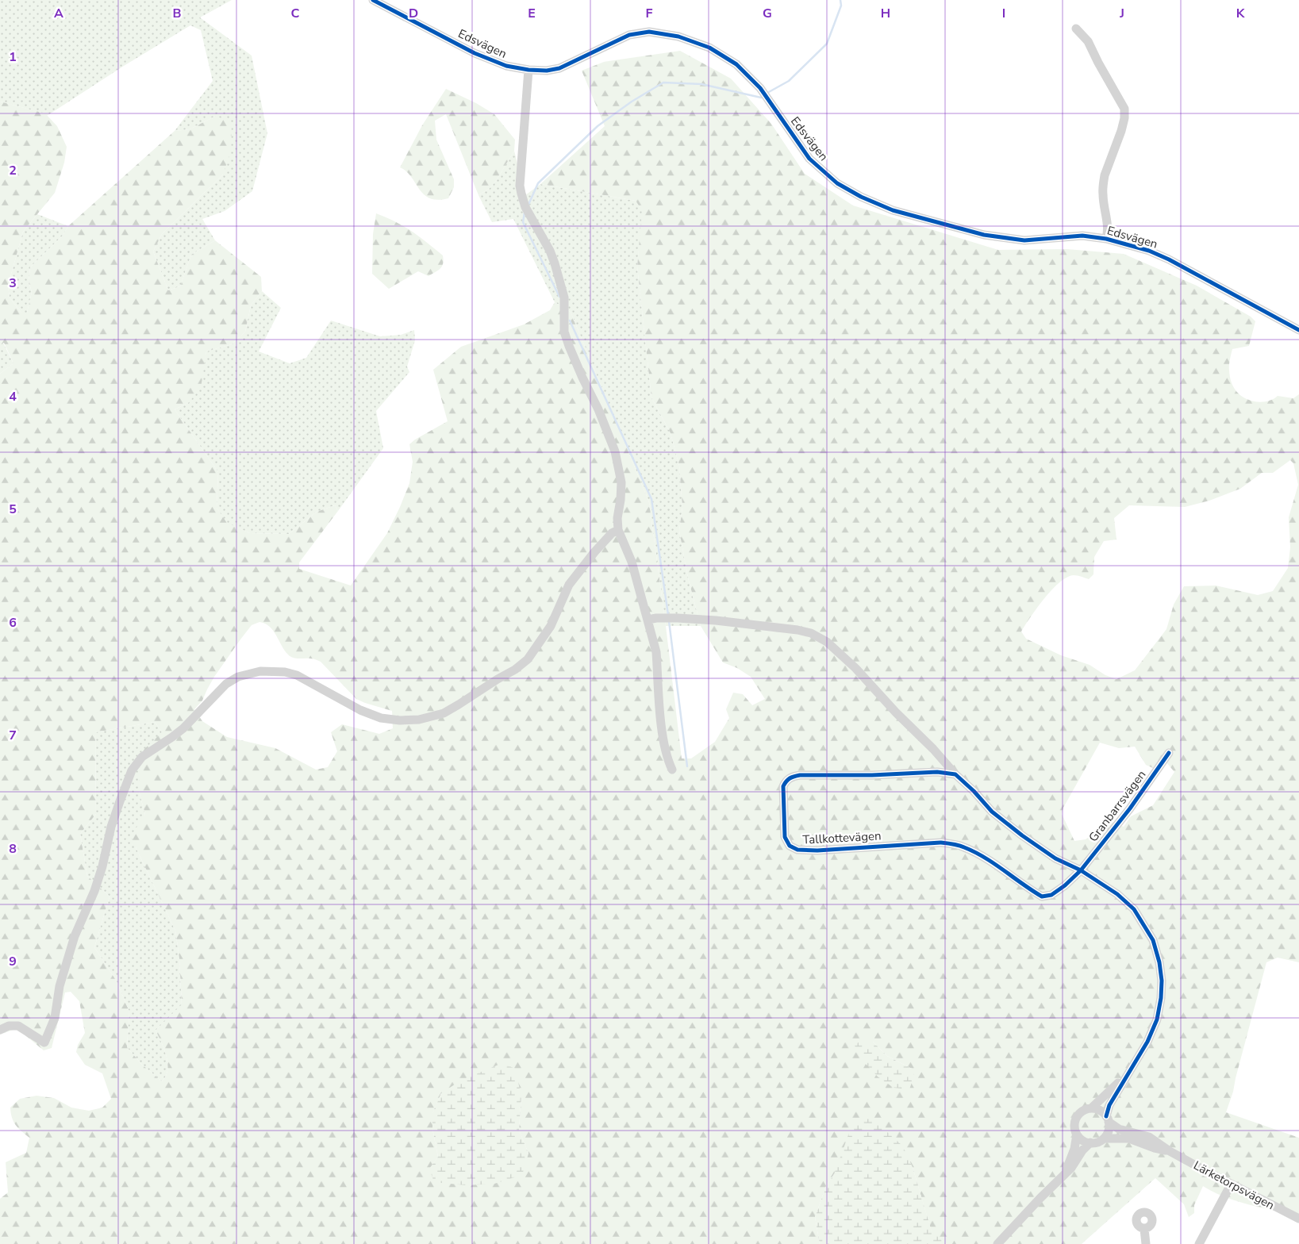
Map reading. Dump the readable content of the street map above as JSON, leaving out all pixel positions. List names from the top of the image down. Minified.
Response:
{"streets":{"street":["Edsvägen","Granbarrsvägen","Tallkottevägen","Lärketorpsvägen"]},"crossings":[["Granbarrsvägen","Tallkottevägen"]],"grid":{"columns":["A","B","C","D","E","F","G","H","I","J","K"],"rows":["1","2","3","4","5","6","7","8","9"]}}
